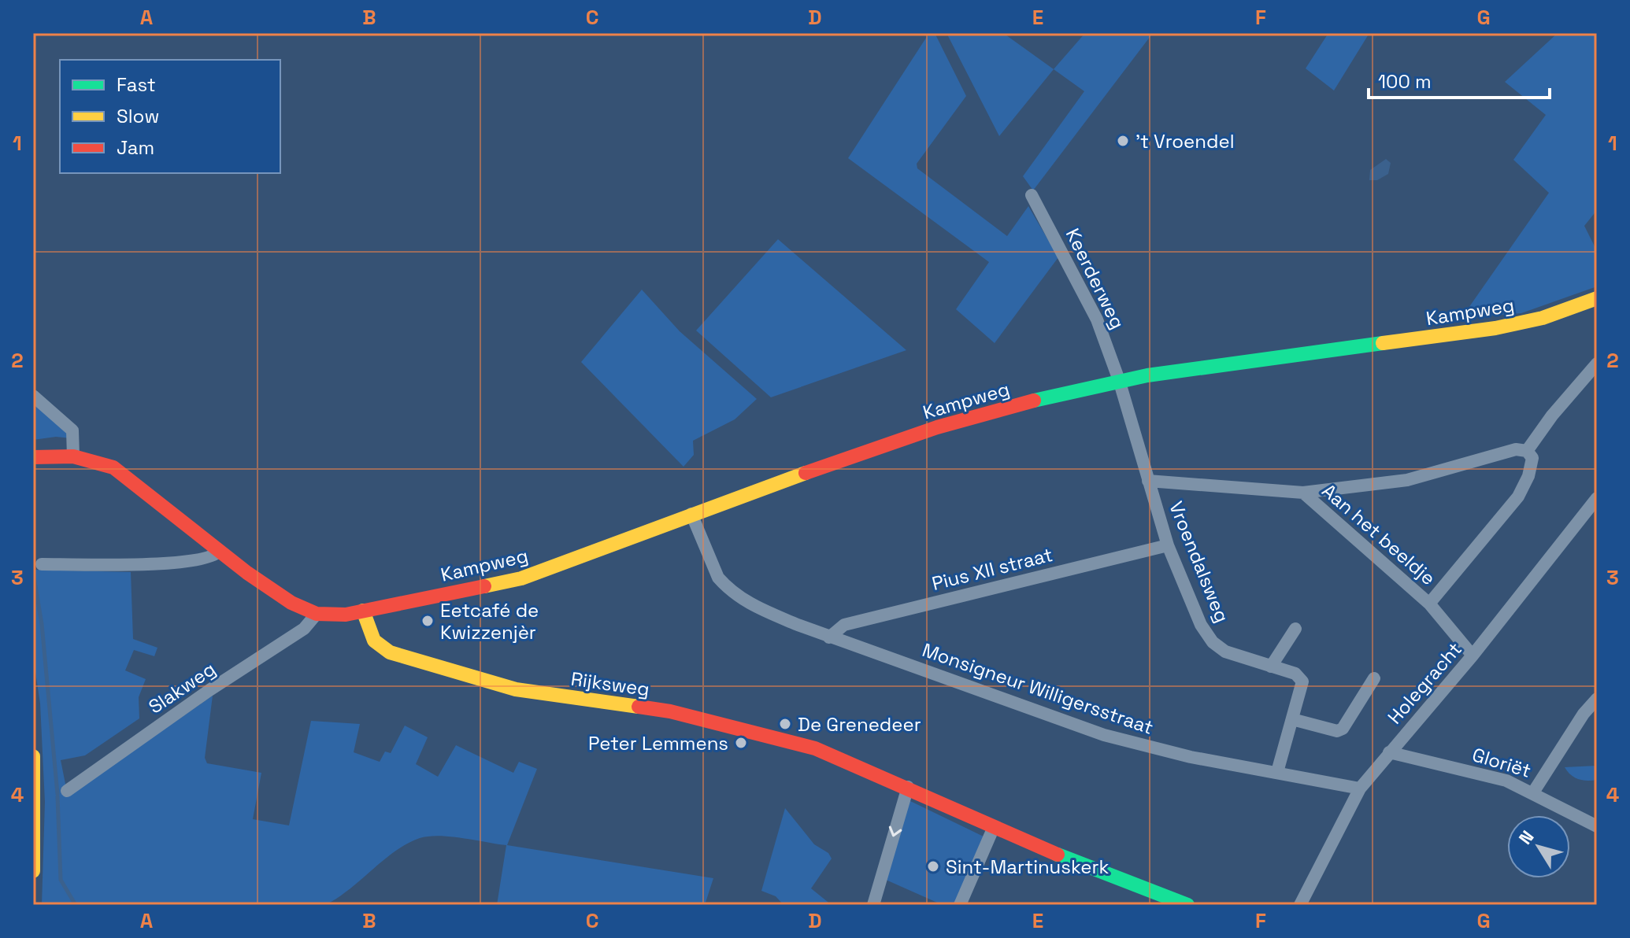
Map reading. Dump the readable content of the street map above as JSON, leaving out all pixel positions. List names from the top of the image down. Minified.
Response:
{"streets":{"main road":["Kampweg","Rijksweg"],"street":["Keerderweg","Aan het beeldje","Vroendalsweg","Pius XII straat","Holegracht","Slakweg","Monsigneur Willigersstraat","Gloriët"]},"crossings":[["Keerderweg","Kampweg"],["Keerderweg","Vroendalsweg"],["Kampweg","Vroendalsweg"],["Kampweg","Rijksweg"],["Kampweg","Monsigneur Willigersstraat"],["Aan het beeldje","Vroendalsweg"],["Aan het beeldje","Holegracht"],["Vroendalsweg","Pius XII straat"],["Vroendalsweg","Monsigneur Willigersstraat"],["Pius XII straat","Monsigneur Willigersstraat"],["Holegracht","Monsigneur Willigersstraat"],["Holegracht","Gloriët"]],"places":["'t Vroendel","Eetcafé de Kwizzenjèr","De Grenedeer","Peter Lemmens","Sint-Martinuskerk"],"legend":["Fast","Slow","Jam"],"scale_bar":"100 m","north":"top left","grid":{"columns":["A","B","C","D","E","F","G"],"rows":["1","2","3","4"]}}
